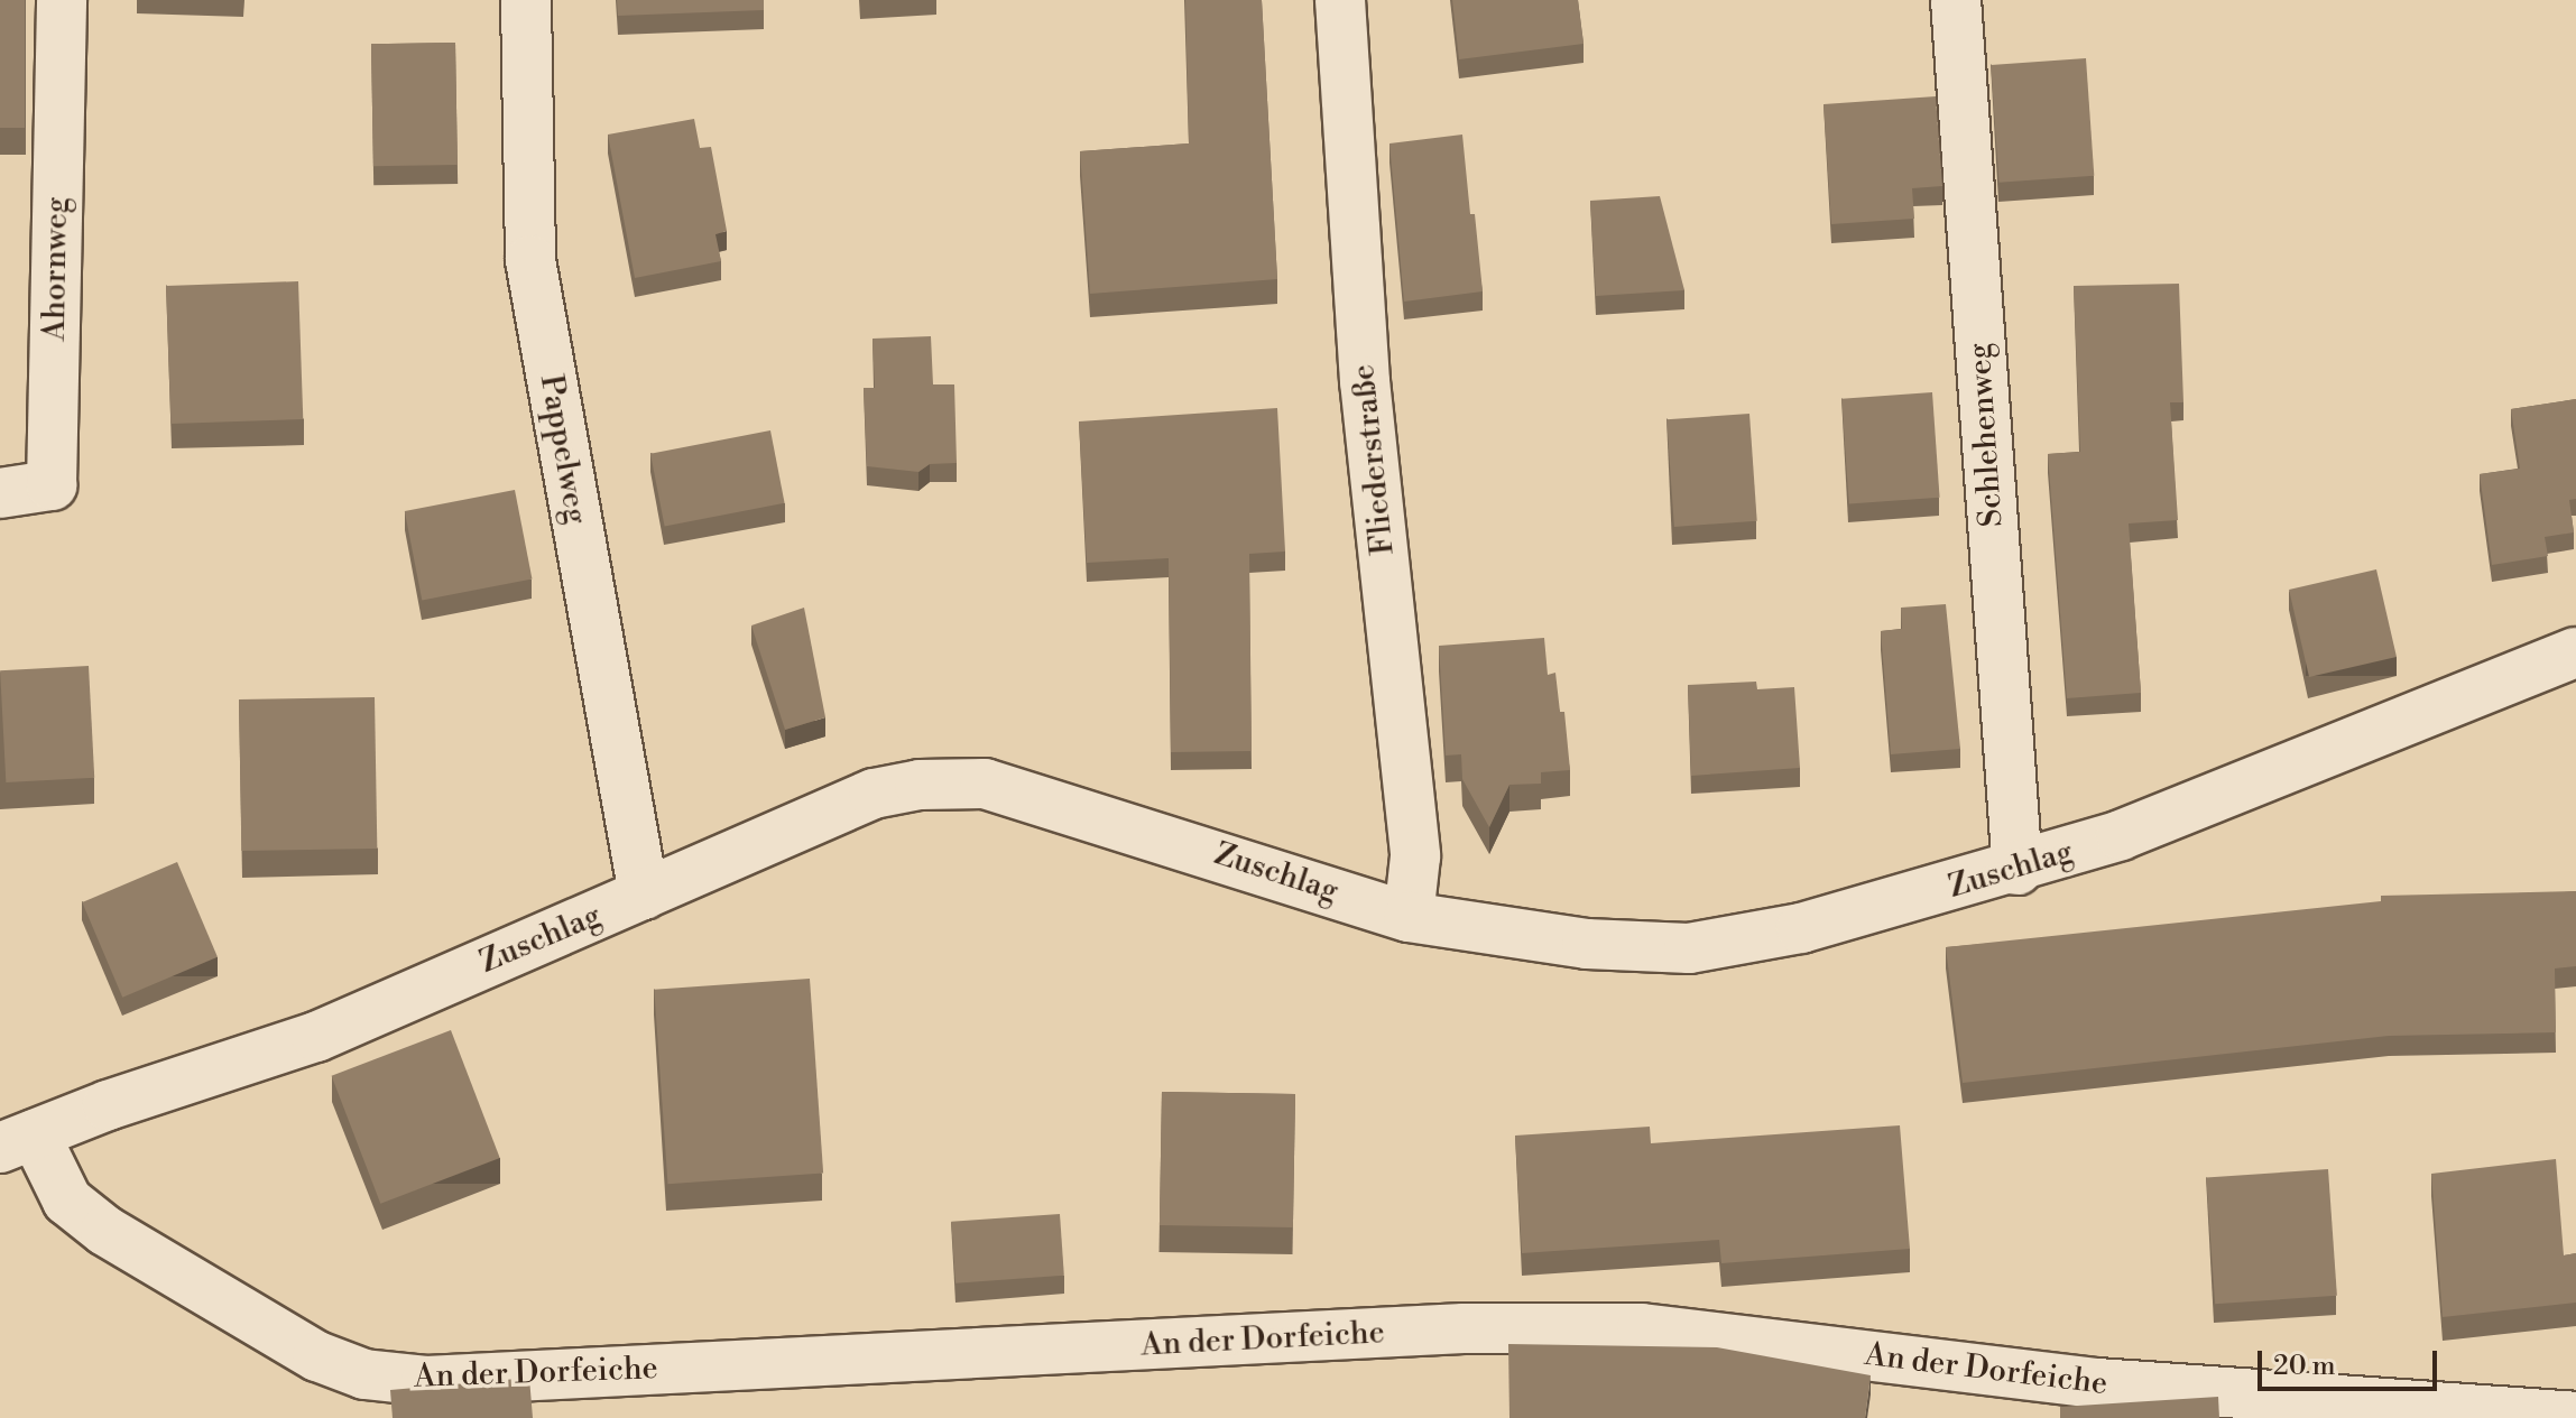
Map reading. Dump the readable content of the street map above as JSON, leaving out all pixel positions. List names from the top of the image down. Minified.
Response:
{"streets":{"street":["Ahornweg","Schlehenweg","Pappelweg","Fliederstraße","Zuschlag","An der Dorfeiche"]},"crossings":[["Schlehenweg","Zuschlag"],["Pappelweg","Zuschlag"],["Fliederstraße","Zuschlag"],["Zuschlag","An der Dorfeiche"]],"scale_bar":"20 m"}
